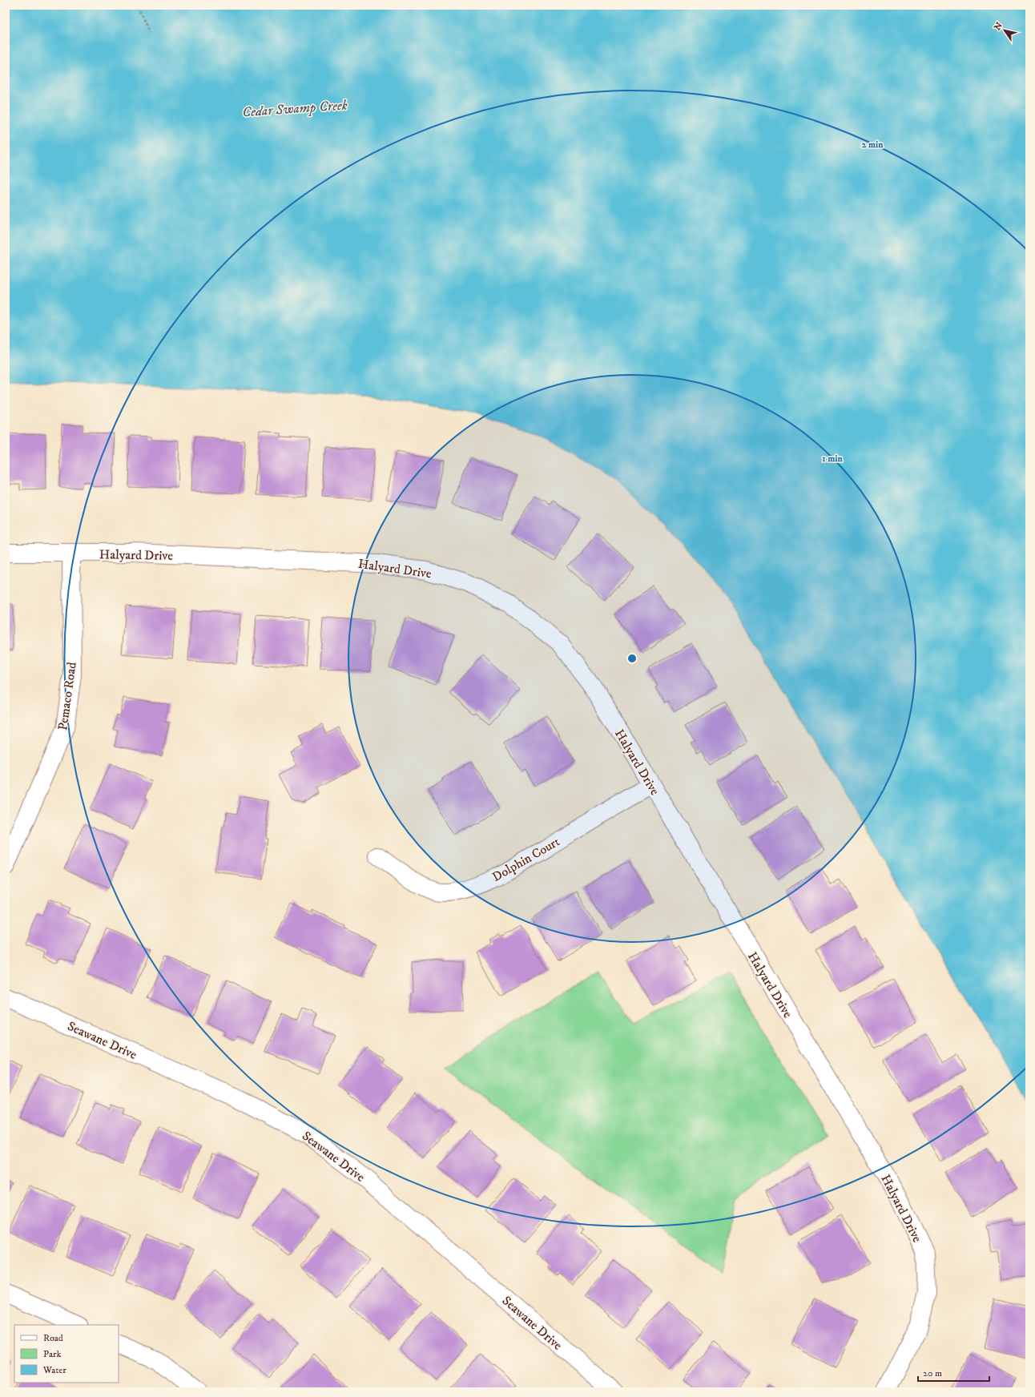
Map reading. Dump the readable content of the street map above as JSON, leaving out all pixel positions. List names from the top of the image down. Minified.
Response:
{"streets":{"street":["Halyard Drive","Pemaco Road","Dolphin Court","Seawane Drive"]},"crossings":[["Halyard Drive","Pemaco Road"],["Halyard Drive","Dolphin Court"]],"water":["Cedar Swamp Creek"],"legend":["Road","Park","Water"],"scale_bar":"20 m","north":"top left","rings":["2 min","1 min"]}
